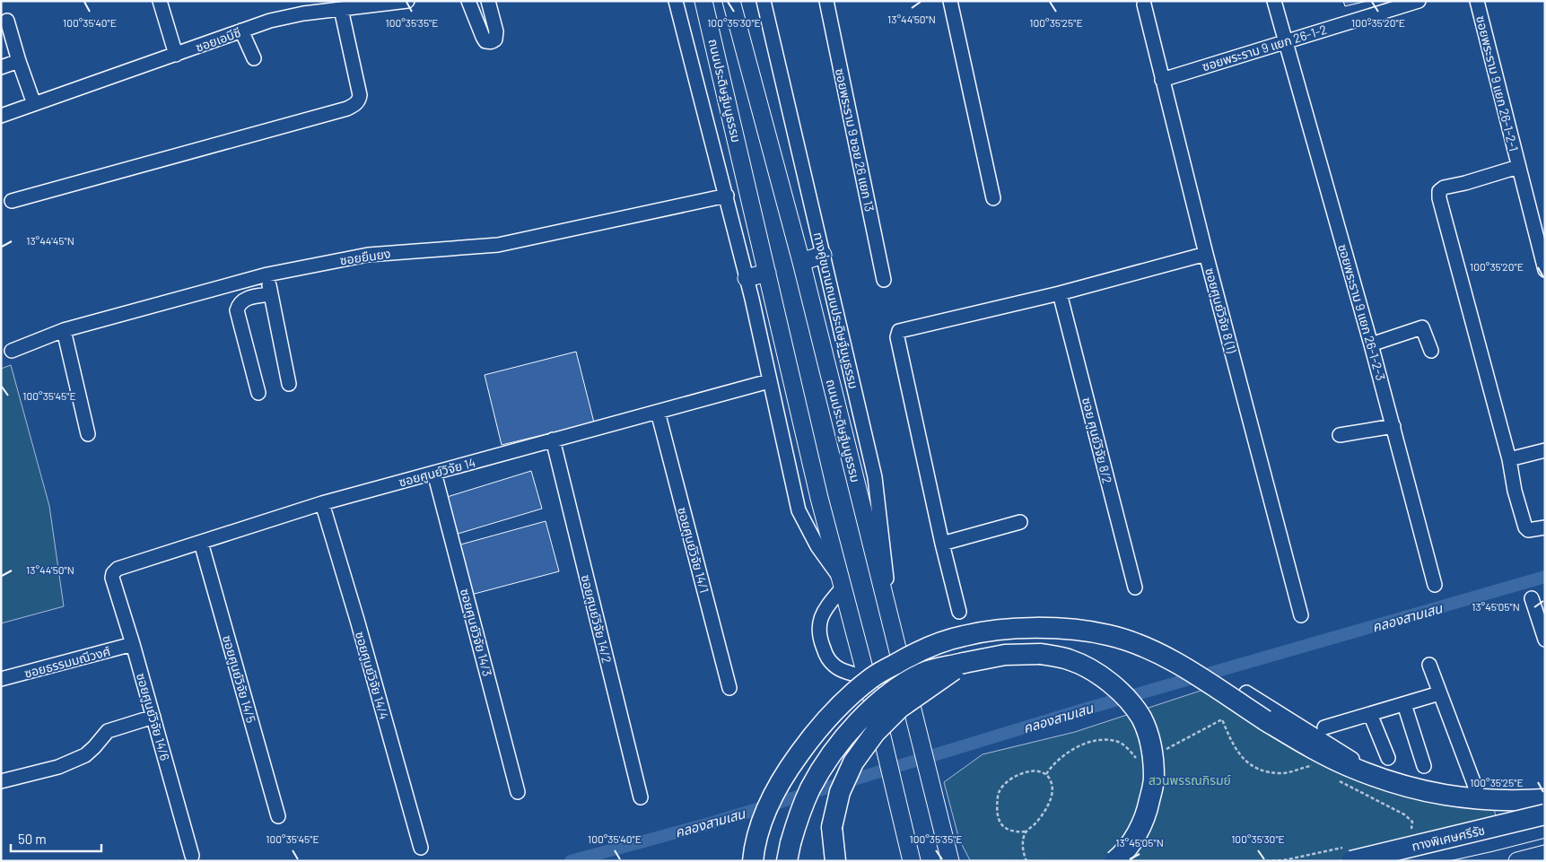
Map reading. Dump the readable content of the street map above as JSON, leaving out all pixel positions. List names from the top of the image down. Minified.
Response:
{"streets":{"highway":["ทางพิเศษศรีรัช"],"main road":["ถนนประดิษฐ์มนูธรรม"],"street":["ซอยเอบีซี","ซอยพระราม 9 แยก 26-1-2","ซอยพระราม 9 แยก 26-1-2-1","ซอยพระราม 9 ซอย 26 แยก 13","ซอยยืนยง","ทางคู่ขนานถนนประดิษฐ์มนูธรรม","ซอยศูนย์วิจัย 8 (1)","ซอยพระราม 9 แยก 26-1-2-3","ซอย ศูนย์วิจัย 8/2","ซอยศูนย์วิจัย 14","ซอยศูนย์วิจัย 14/1","ซอยศูนย์วิจัย 14/2","ซอยศูนย์วิจัย 14/3","ซอยธรรมมณีวงศ์","ซอยศูนย์วิจัย 14/4","ซอยศูนย์วิจัย 14/5","ซอยศูนย์วิจัย 14/6"]},"crossings":[["ซอยพระราม 9 แยก 26-1-2","ซอยศูนย์วิจัย 8 (1)"],["ซอยพระราม 9 แยก 26-1-2","ซอยพระราม 9 แยก 26-1-2-3"],["ถนนประดิษฐ์มนูธรรม","ทางคู่ขนานถนนประดิษฐ์มนูธรรม"],["ซอยศูนย์วิจัย 14","ซอยศูนย์วิจัย 14/1"],["ซอยศูนย์วิจัย 14","ซอยศูนย์วิจัย 14/2"],["ซอยศูนย์วิจัย 14","ซอยศูนย์วิจัย 14/3"],["ซอยศูนย์วิจัย 14","ซอยศูนย์วิจัย 14/4"],["ซอยศูนย์วิจัย 14","ซอยศูนย์วิจัย 14/5"],["ซอยศูนย์วิจัย 14","ซอยศูนย์วิจัย 14/6"],["ซอยธรรมมณีวงศ์","ซอยศูนย์วิจัย 14/6"]],"water":["คลองสามเสน"],"parks":["สวนพรรณภิรมย์"],"scale_bar":"50 m","coordinates":["13°44'50\"N","100°35'40\"E","100°35'35\"E","100°35'30\"E","100°35'25\"E","100°35'20\"E","13°44'45\"N","100°35'45\"E","13°45'05\"N"]}
